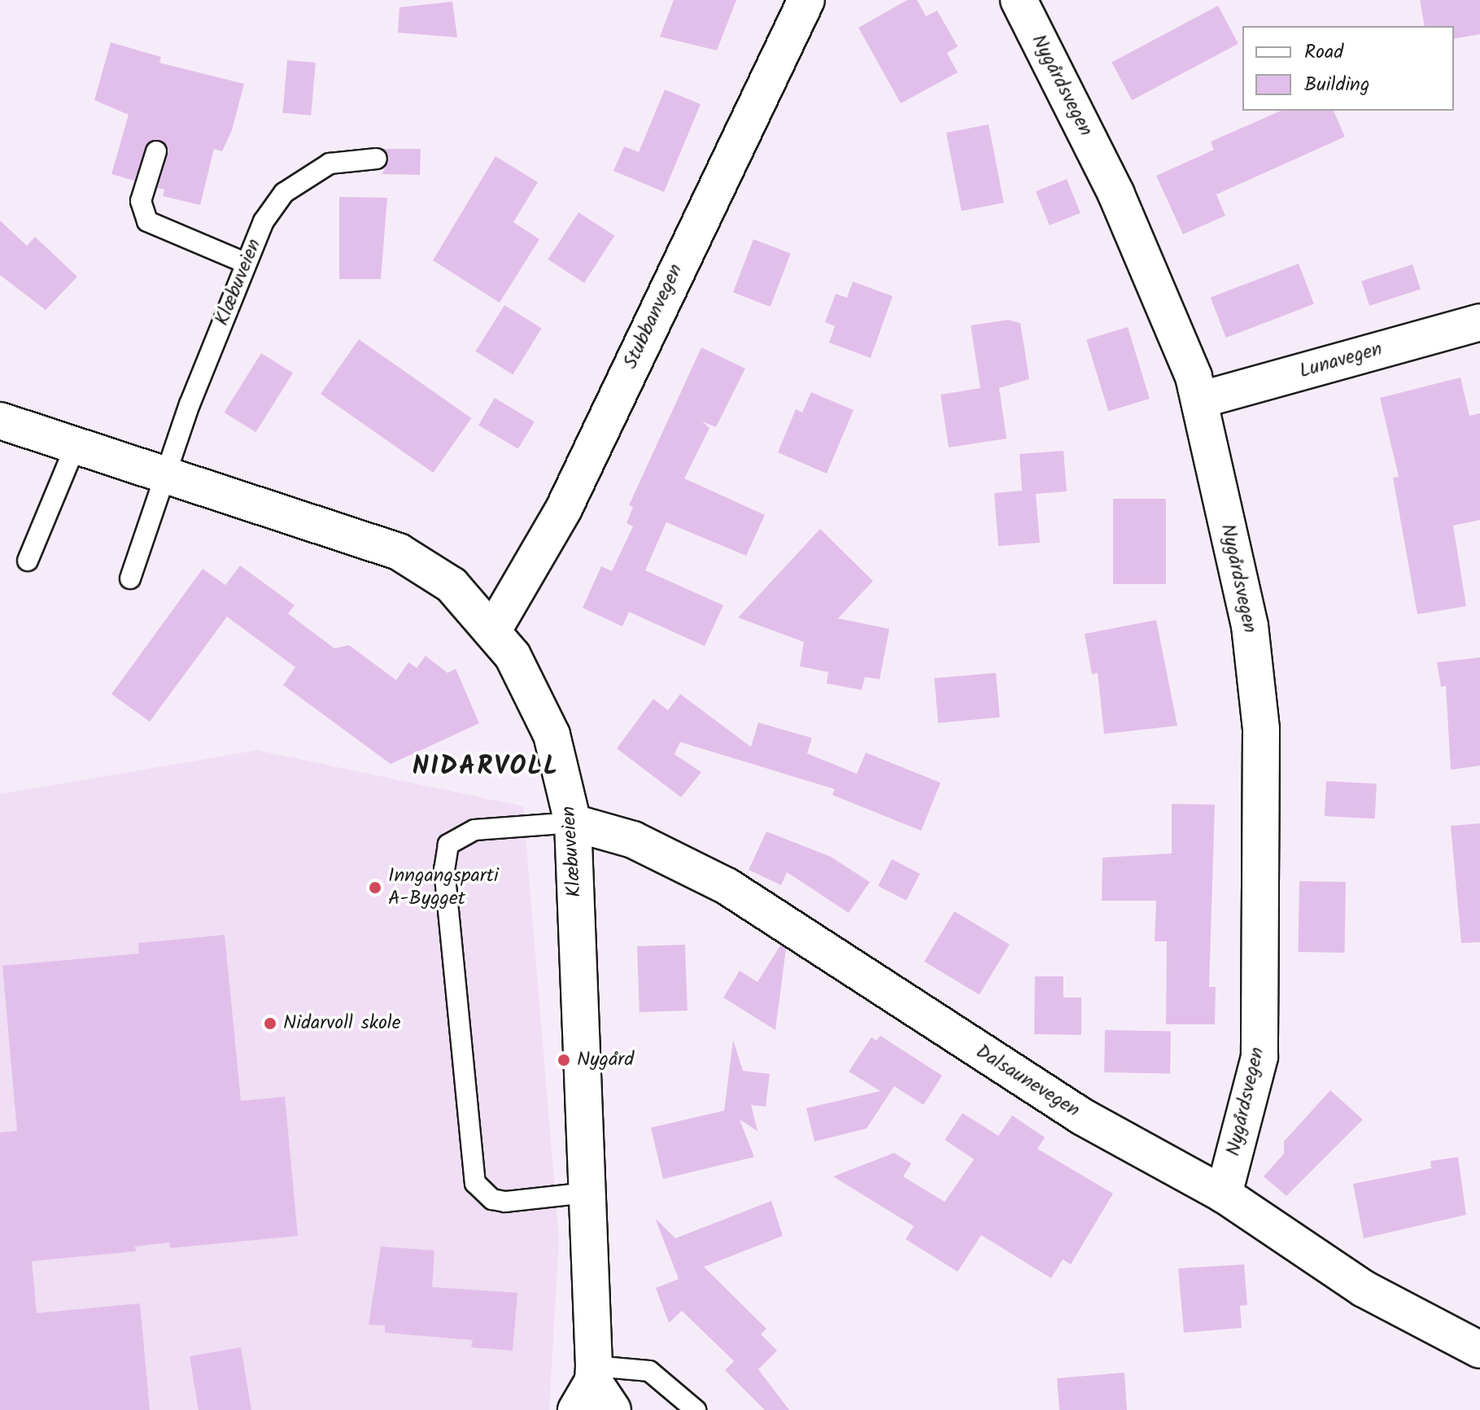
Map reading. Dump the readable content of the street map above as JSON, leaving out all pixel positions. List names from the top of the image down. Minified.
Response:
{"streets":{"street":["Nygårdsvegen","Klæbuveien","Stubbanvegen","Lunavegen","Dalsaunevegen"]},"crossings":[["Nygårdsvegen","Lunavegen"],["Nygårdsvegen","Dalsaunevegen"],["Klæbuveien","Stubbanvegen"],["Klæbuveien","Dalsaunevegen"]],"districts":["NIDARVOLL"],"places":["Inngangsparti A-Bygget","Nidarvoll skole","Nygård"],"legend":["Road","Building"]}
